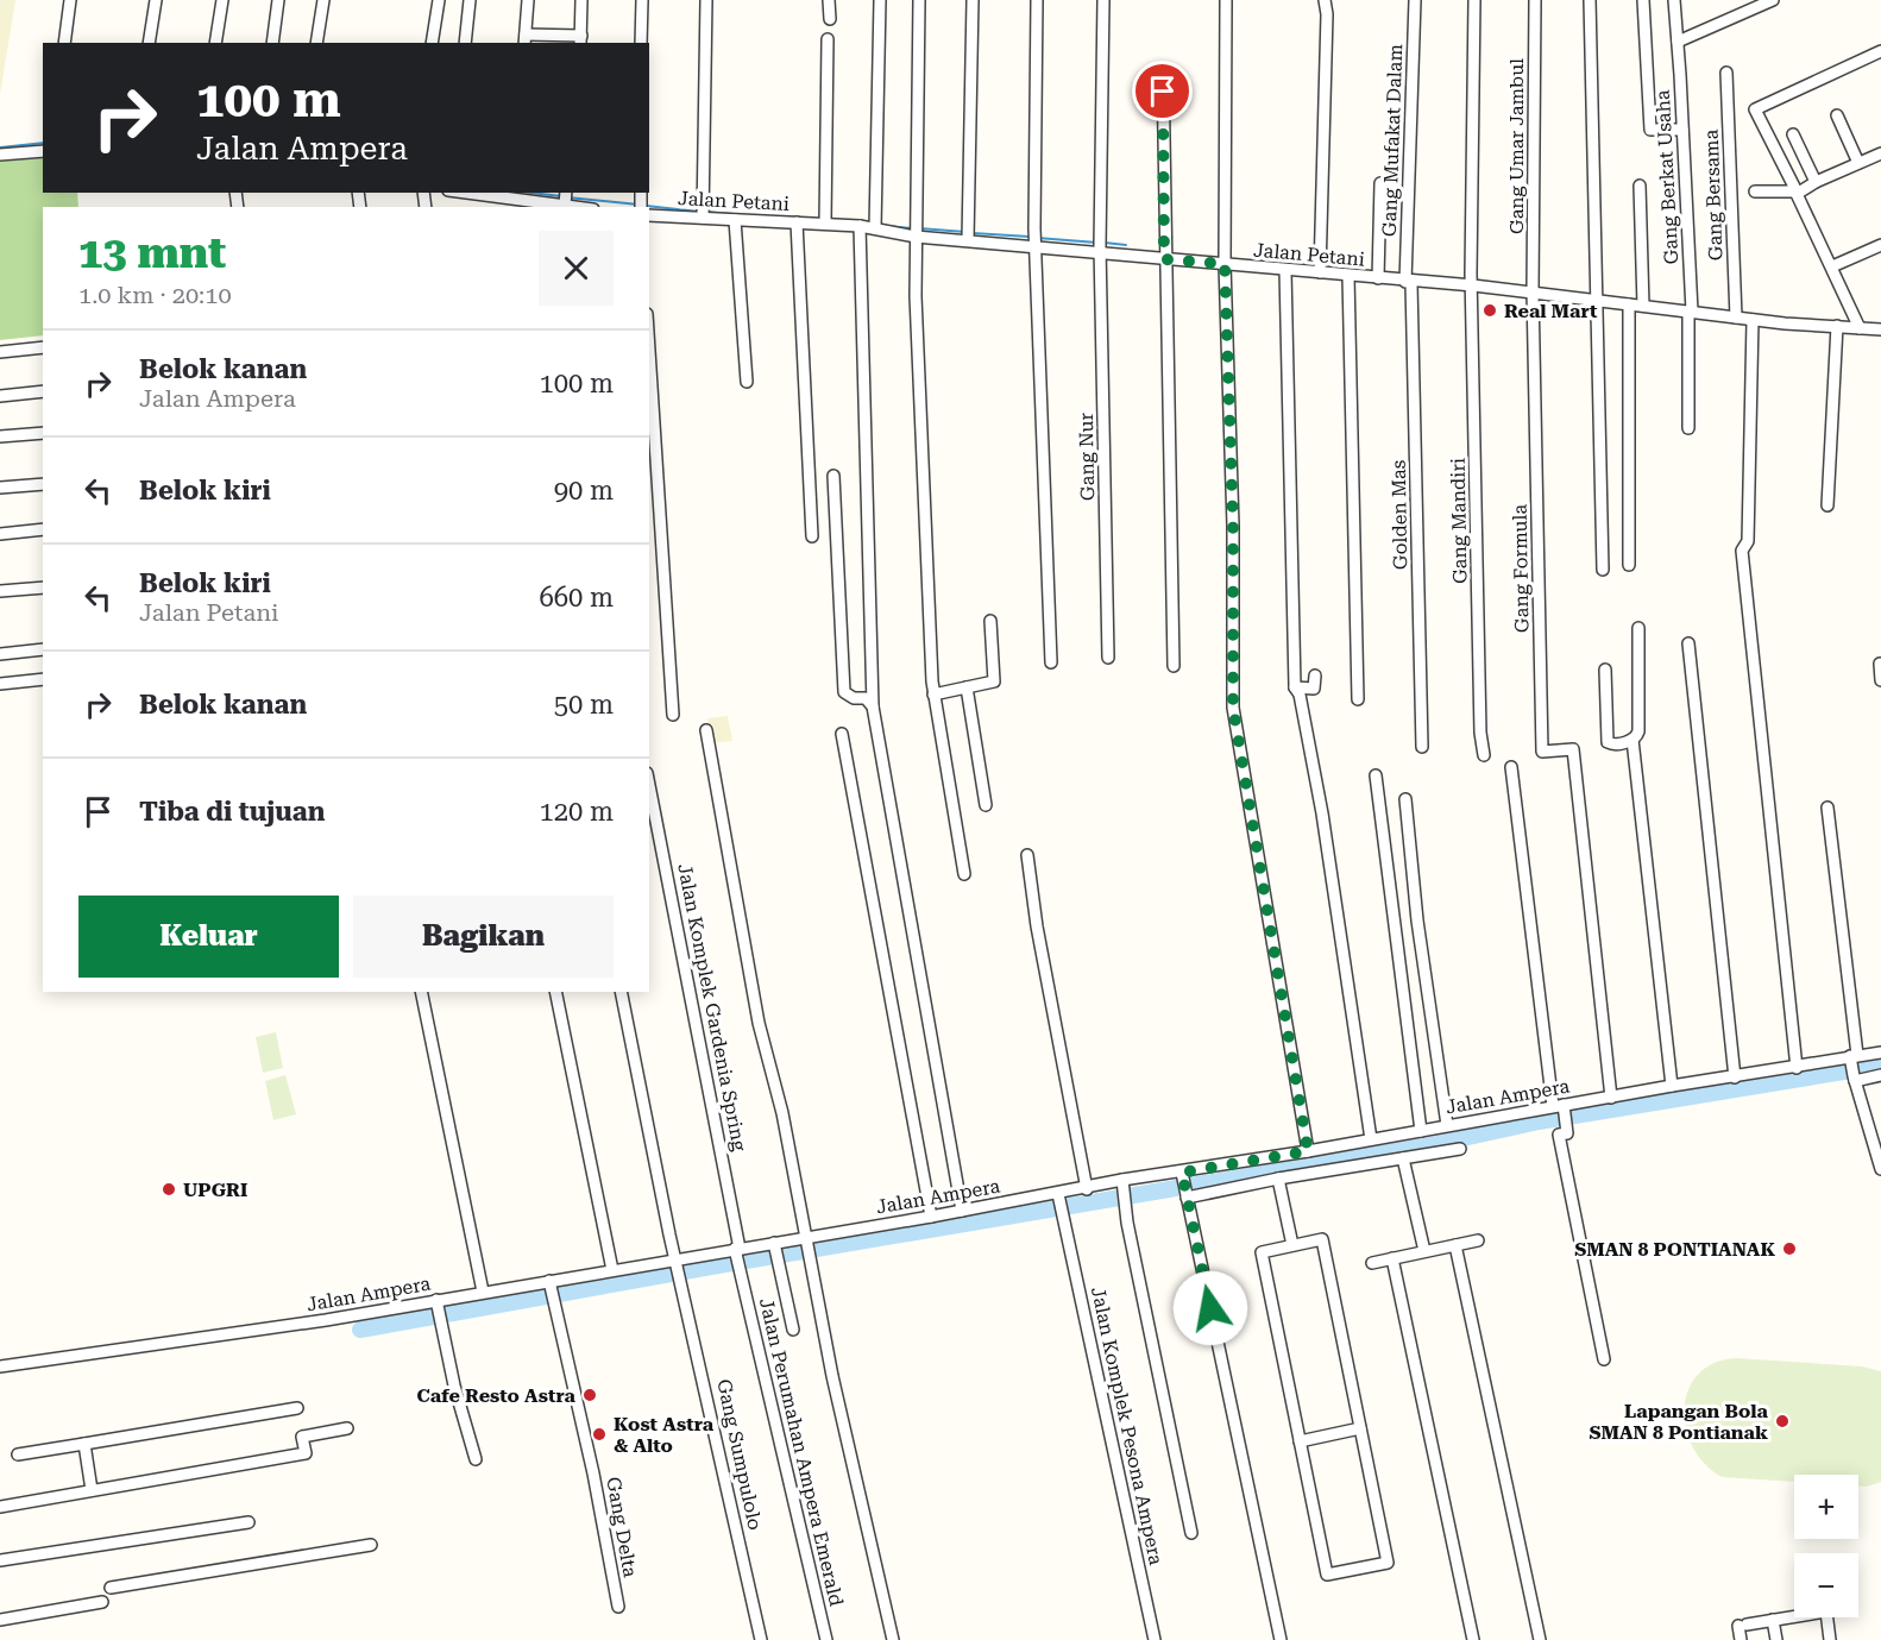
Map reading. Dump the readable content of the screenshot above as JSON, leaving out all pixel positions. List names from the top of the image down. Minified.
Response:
{"streets":{"street":["Gang Mufakat Dalam","Gang Umar Jambul","Gang Berkat Usaha","Gang Bersama","Jalan Petani","Gang Nur","Golden Mas","Gang Mandiri","Gang Formula","Jalan Komplek Gardenia Spring","Jalan Ampera","Jalan Komplek Pesona Ampera","Jalan Perumahan Ampera Emerald","Gang Sumpulolo","Gang Delta"]},"crossings":[["Gang Mufakat Dalam","Jalan Petani"],["Gang Mufakat Dalam","Golden Mas"],["Gang Umar Jambul","Jalan Petani"],["Gang Umar Jambul","Gang Formula"],["Gang Berkat Usaha","Jalan Petani"],["Gang Bersama","Jalan Petani"],["Jalan Petani","Gang Nur"],["Jalan Petani","Golden Mas"],["Jalan Petani","Gang Mandiri"],["Gang Formula","Jalan Ampera"],["Jalan Komplek Gardenia Spring","Jalan Ampera"],["Jalan Komplek Gardenia Spring","Jalan Perumahan Ampera Emerald"],["Jalan Ampera","Jalan Komplek Pesona Ampera"],["Jalan Ampera","Gang Sumpulolo"],["Jalan Ampera","Gang Delta"]],"places":["Real Mart","UPGRI","SMAN 8 PONTIANAK","Cafe Resto Astra","Lapangan Bola SMAN 8 Pontianak","Kost Astra & Alto"],"page":{"turn":["100 m","Jalan Ampera"],"heading":["13 mnt","1.0 km · 20:10"],"list":[{"name":"Belok kanan","note":"Jalan Ampera","value":"100 m"},{"name":"Belok kiri","value":"90 m"},{"name":"Belok kiri","note":"Jalan Petani","value":"660 m"},{"name":"Belok kanan","value":"50 m"},{"name":"Tiba di tujuan","value":"120 m"}],"buttons":["Keluar","Bagikan"],"map_buttons":["+","−"]}}
